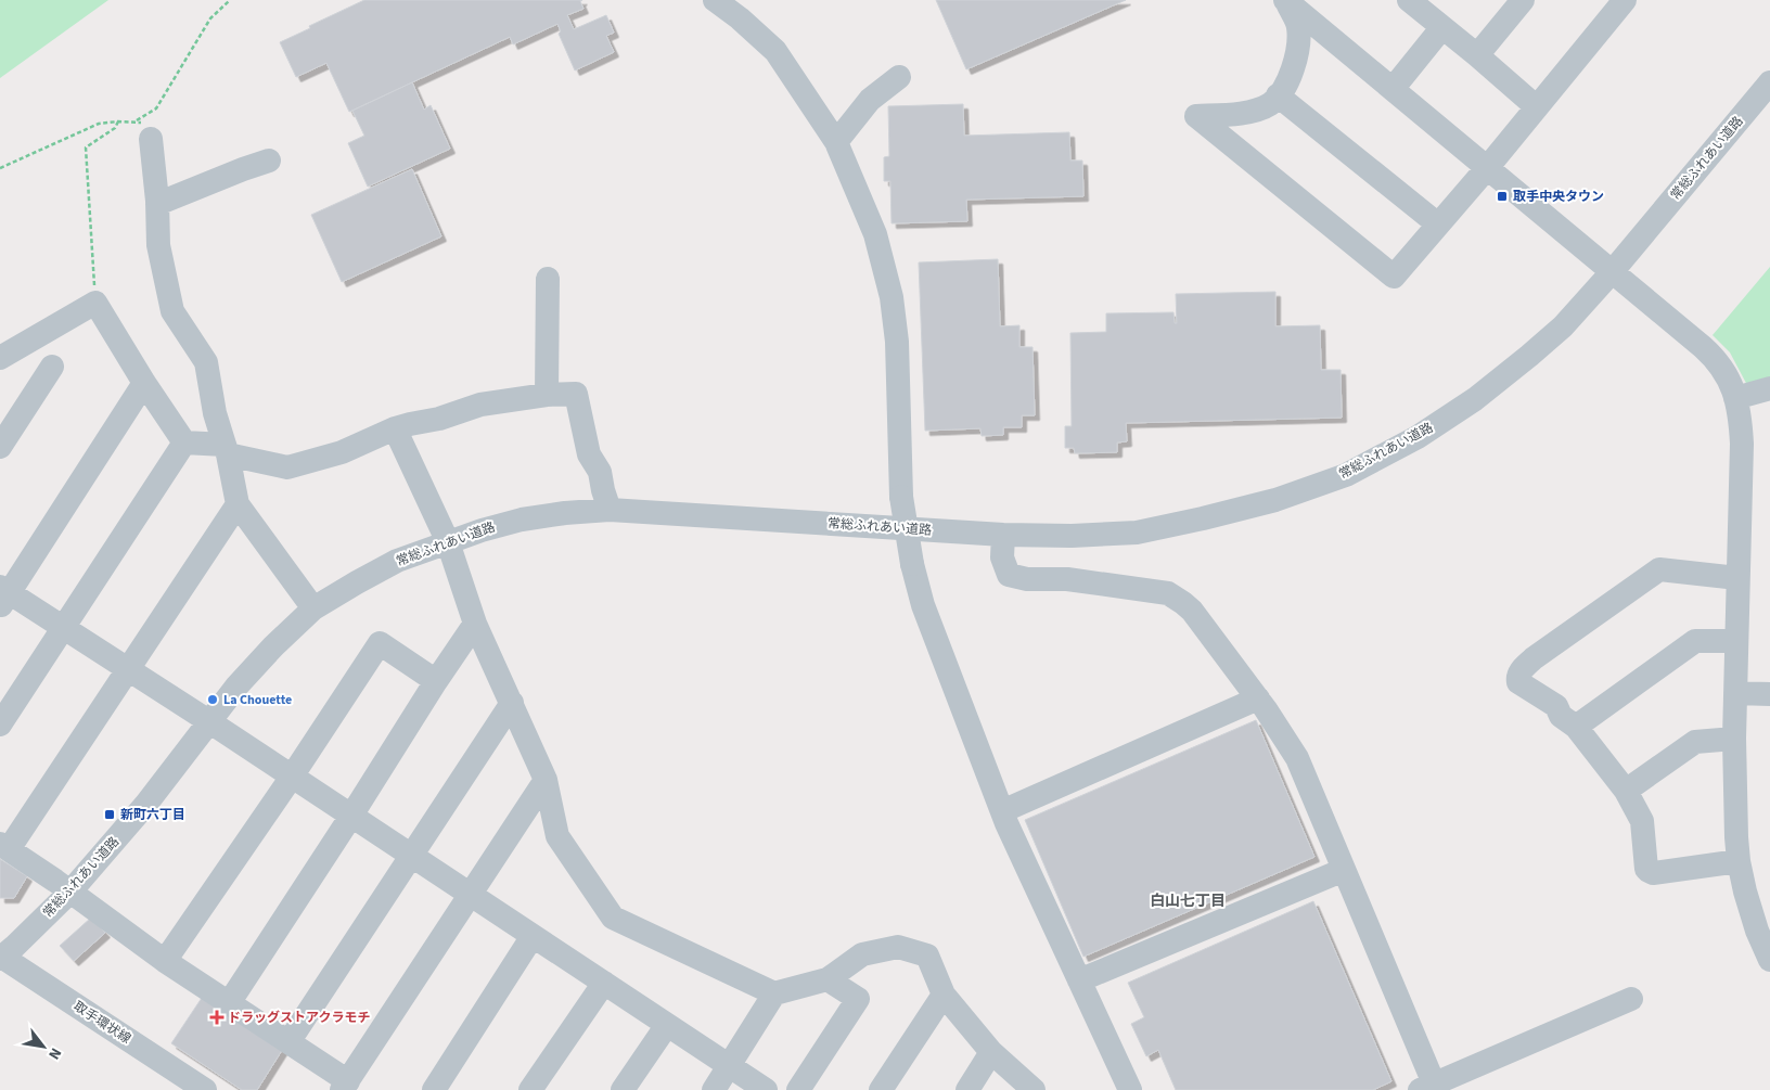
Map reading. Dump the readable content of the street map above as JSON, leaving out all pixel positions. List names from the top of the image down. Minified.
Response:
{"streets":{"street":["常総ふれあい道路","取手環状線"]},"crossings":[["常総ふれあい道路","取手環状線"]],"districts":["白山七丁目"],"places":{"transit":["取手中央タウン","新町六丁目"],"other":["La Chouette"],"health":["ドラッグストアクラモチ"]},"north":"bottom right"}
